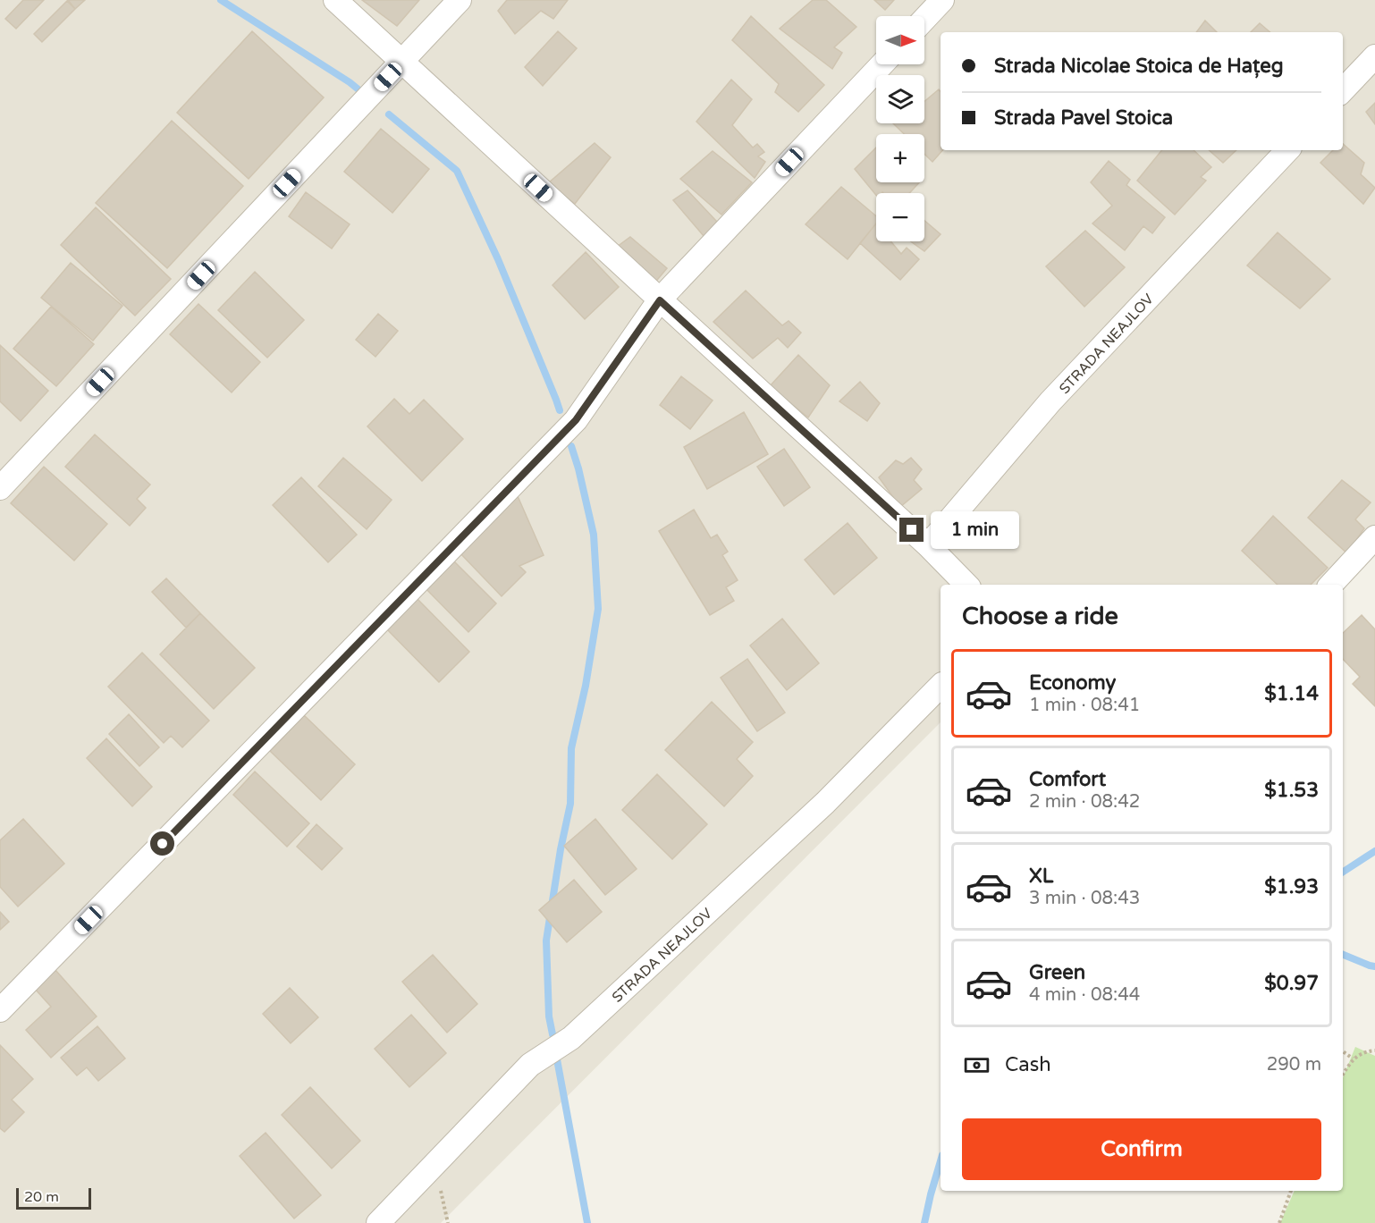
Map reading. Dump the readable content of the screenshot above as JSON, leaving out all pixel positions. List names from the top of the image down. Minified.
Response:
{"streets":{"street":["STRADA NEAJLOV"]},"scale_bar":"20 m","north":"right","page":{"map_buttons":["+","−"],"banner":["Strada Nicolae Stoica de Hațeg","Strada Pavel Stoica"],"bubble":"1 min","heading":"Choose a ride","list":[{"name":"Economy","note":"1 min · 08:41","value":"$1.14"},{"name":"Comfort","note":"2 min · 08:42","value":"$1.53"},{"name":"XL","note":"3 min · 08:43","value":"$1.93"},{"name":"Green","note":"4 min · 08:44","value":"$0.97"}],"pay":["Cash","290 m"],"buttons":"Confirm","scale":"20 m"}}
